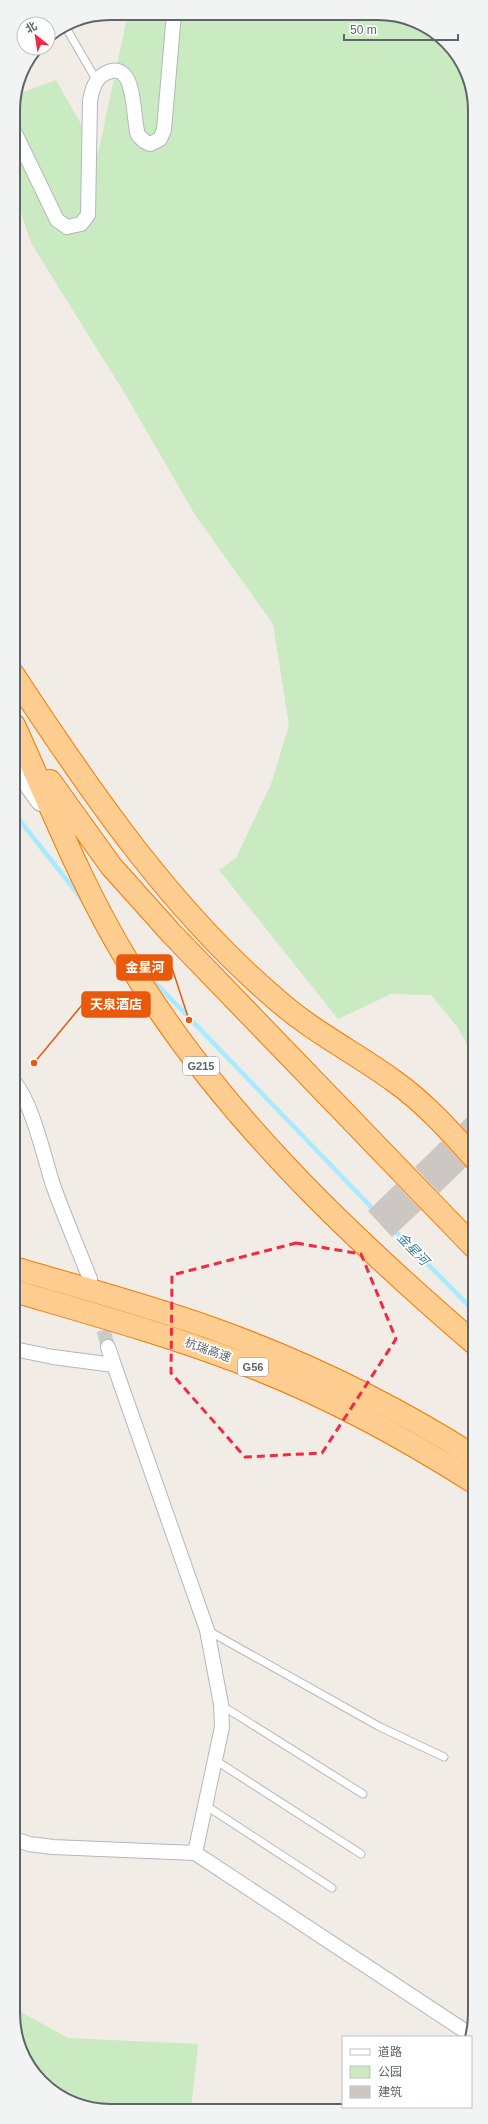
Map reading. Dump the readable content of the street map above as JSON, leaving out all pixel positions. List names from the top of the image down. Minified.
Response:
{"streets":{"highway":["G215","杭瑞高速","G56"]},"water":["金星河"],"places":["金星河","天泉酒店"],"legend":["道路","公园","建筑"],"scale_bar":"50 m","north":"top left"}
